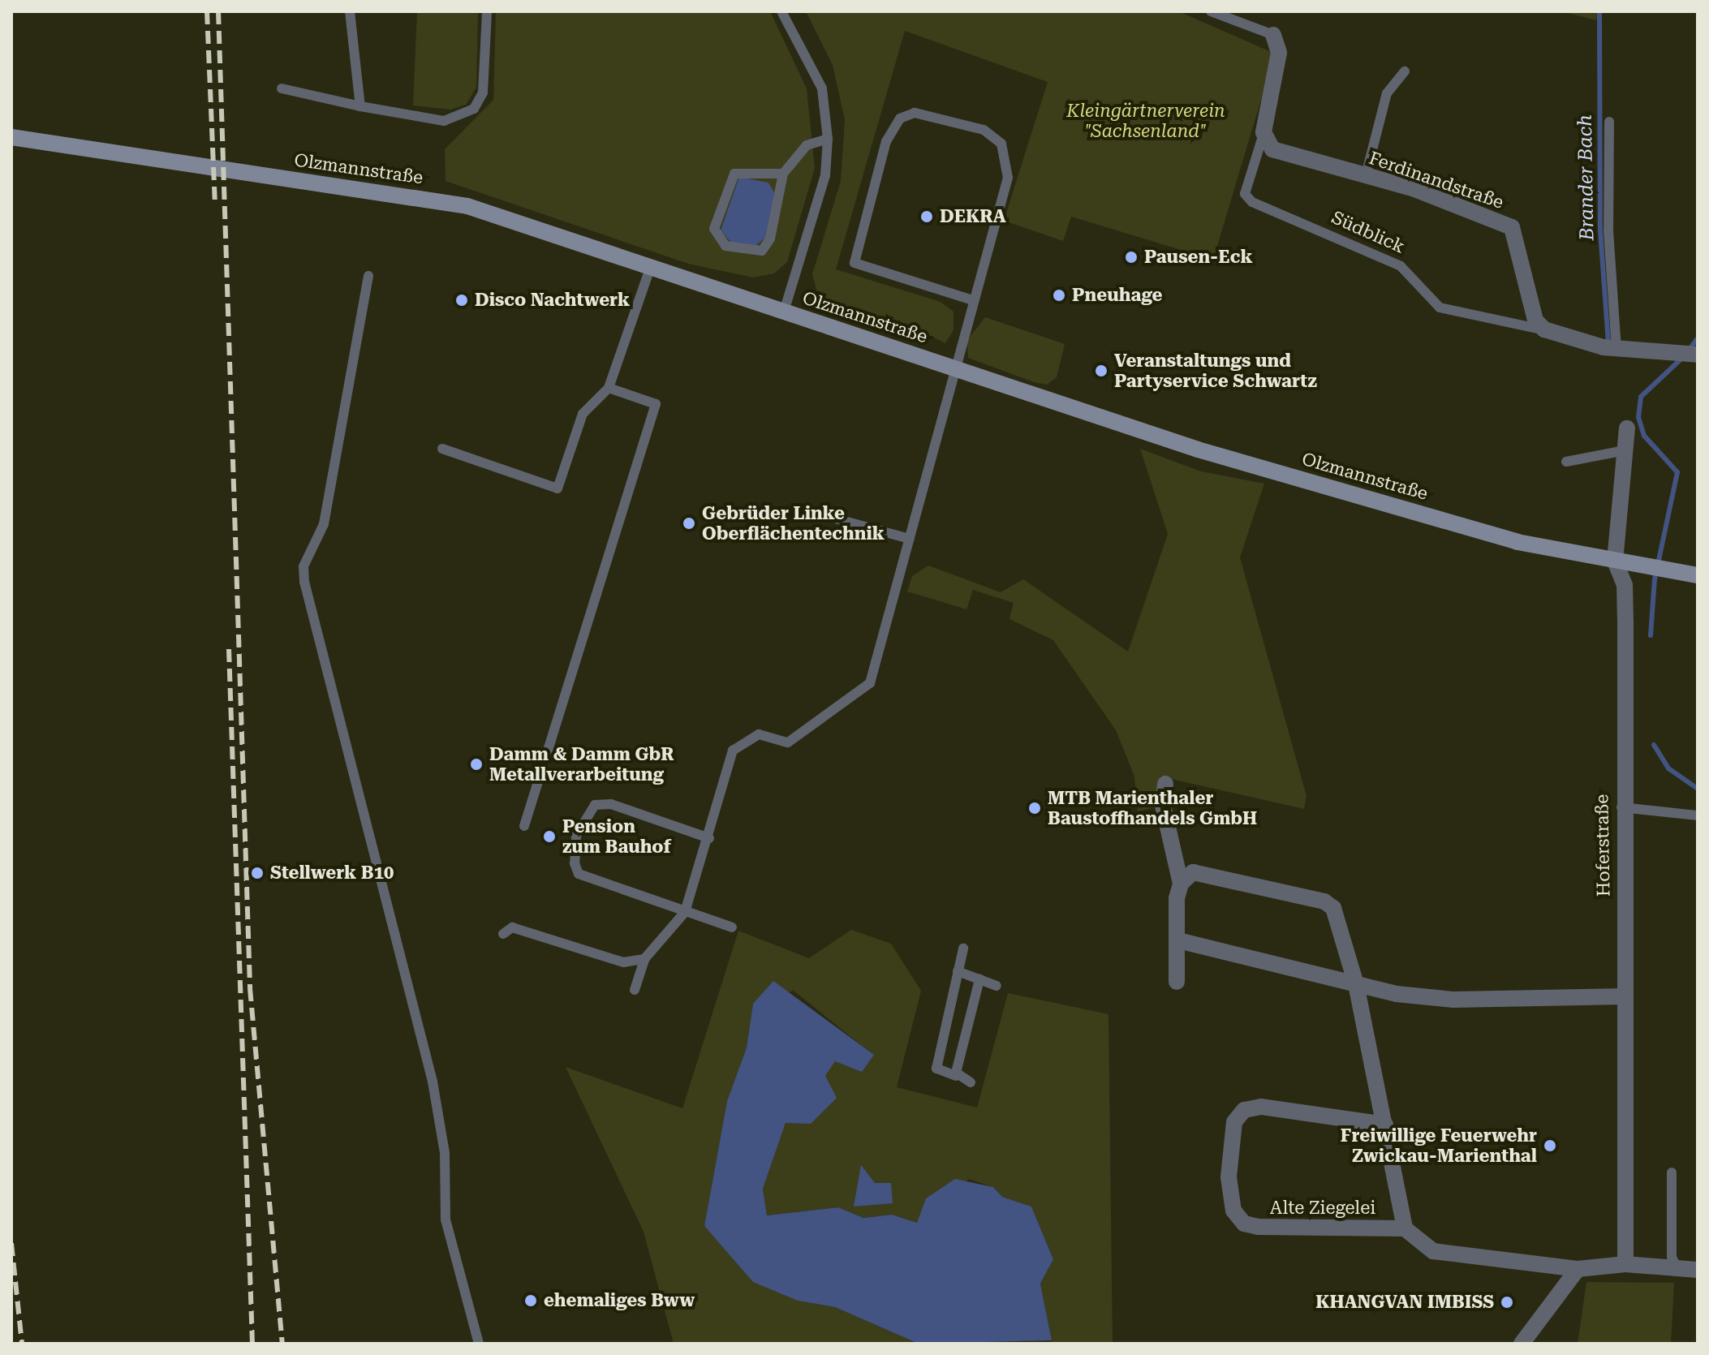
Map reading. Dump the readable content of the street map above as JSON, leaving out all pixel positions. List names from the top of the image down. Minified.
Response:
{"streets":{"main road":["Olzmannstraße"],"street":["Ferdinandstraße","Hoferstraße","Alte Ziegelei"],"lane":["Südblick"]},"crossings":[["Olzmannstraße","Hoferstraße"],["Ferdinandstraße","Südblick"]],"water":["Brander Bach"],"parks":["Kleingärtnerverein \"Sachsenland\""],"places":["DEKRA","Pausen-Eck","Pneuhage","Disco Nachtwerk","Veranstaltungs und Partyservice Schwartz","Gebrüder Linke Oberflächentechnik","Damm & Damm GbR Metallverarbeitung","MTB Marienthaler Baustoffhandels GmbH","Pension zum Bauhof","Stellwerk B10","Freiwillige Feuerwehr Zwickau-Marienthal","ehemaliges Bww","KHANGVAN IMBISS"]}
